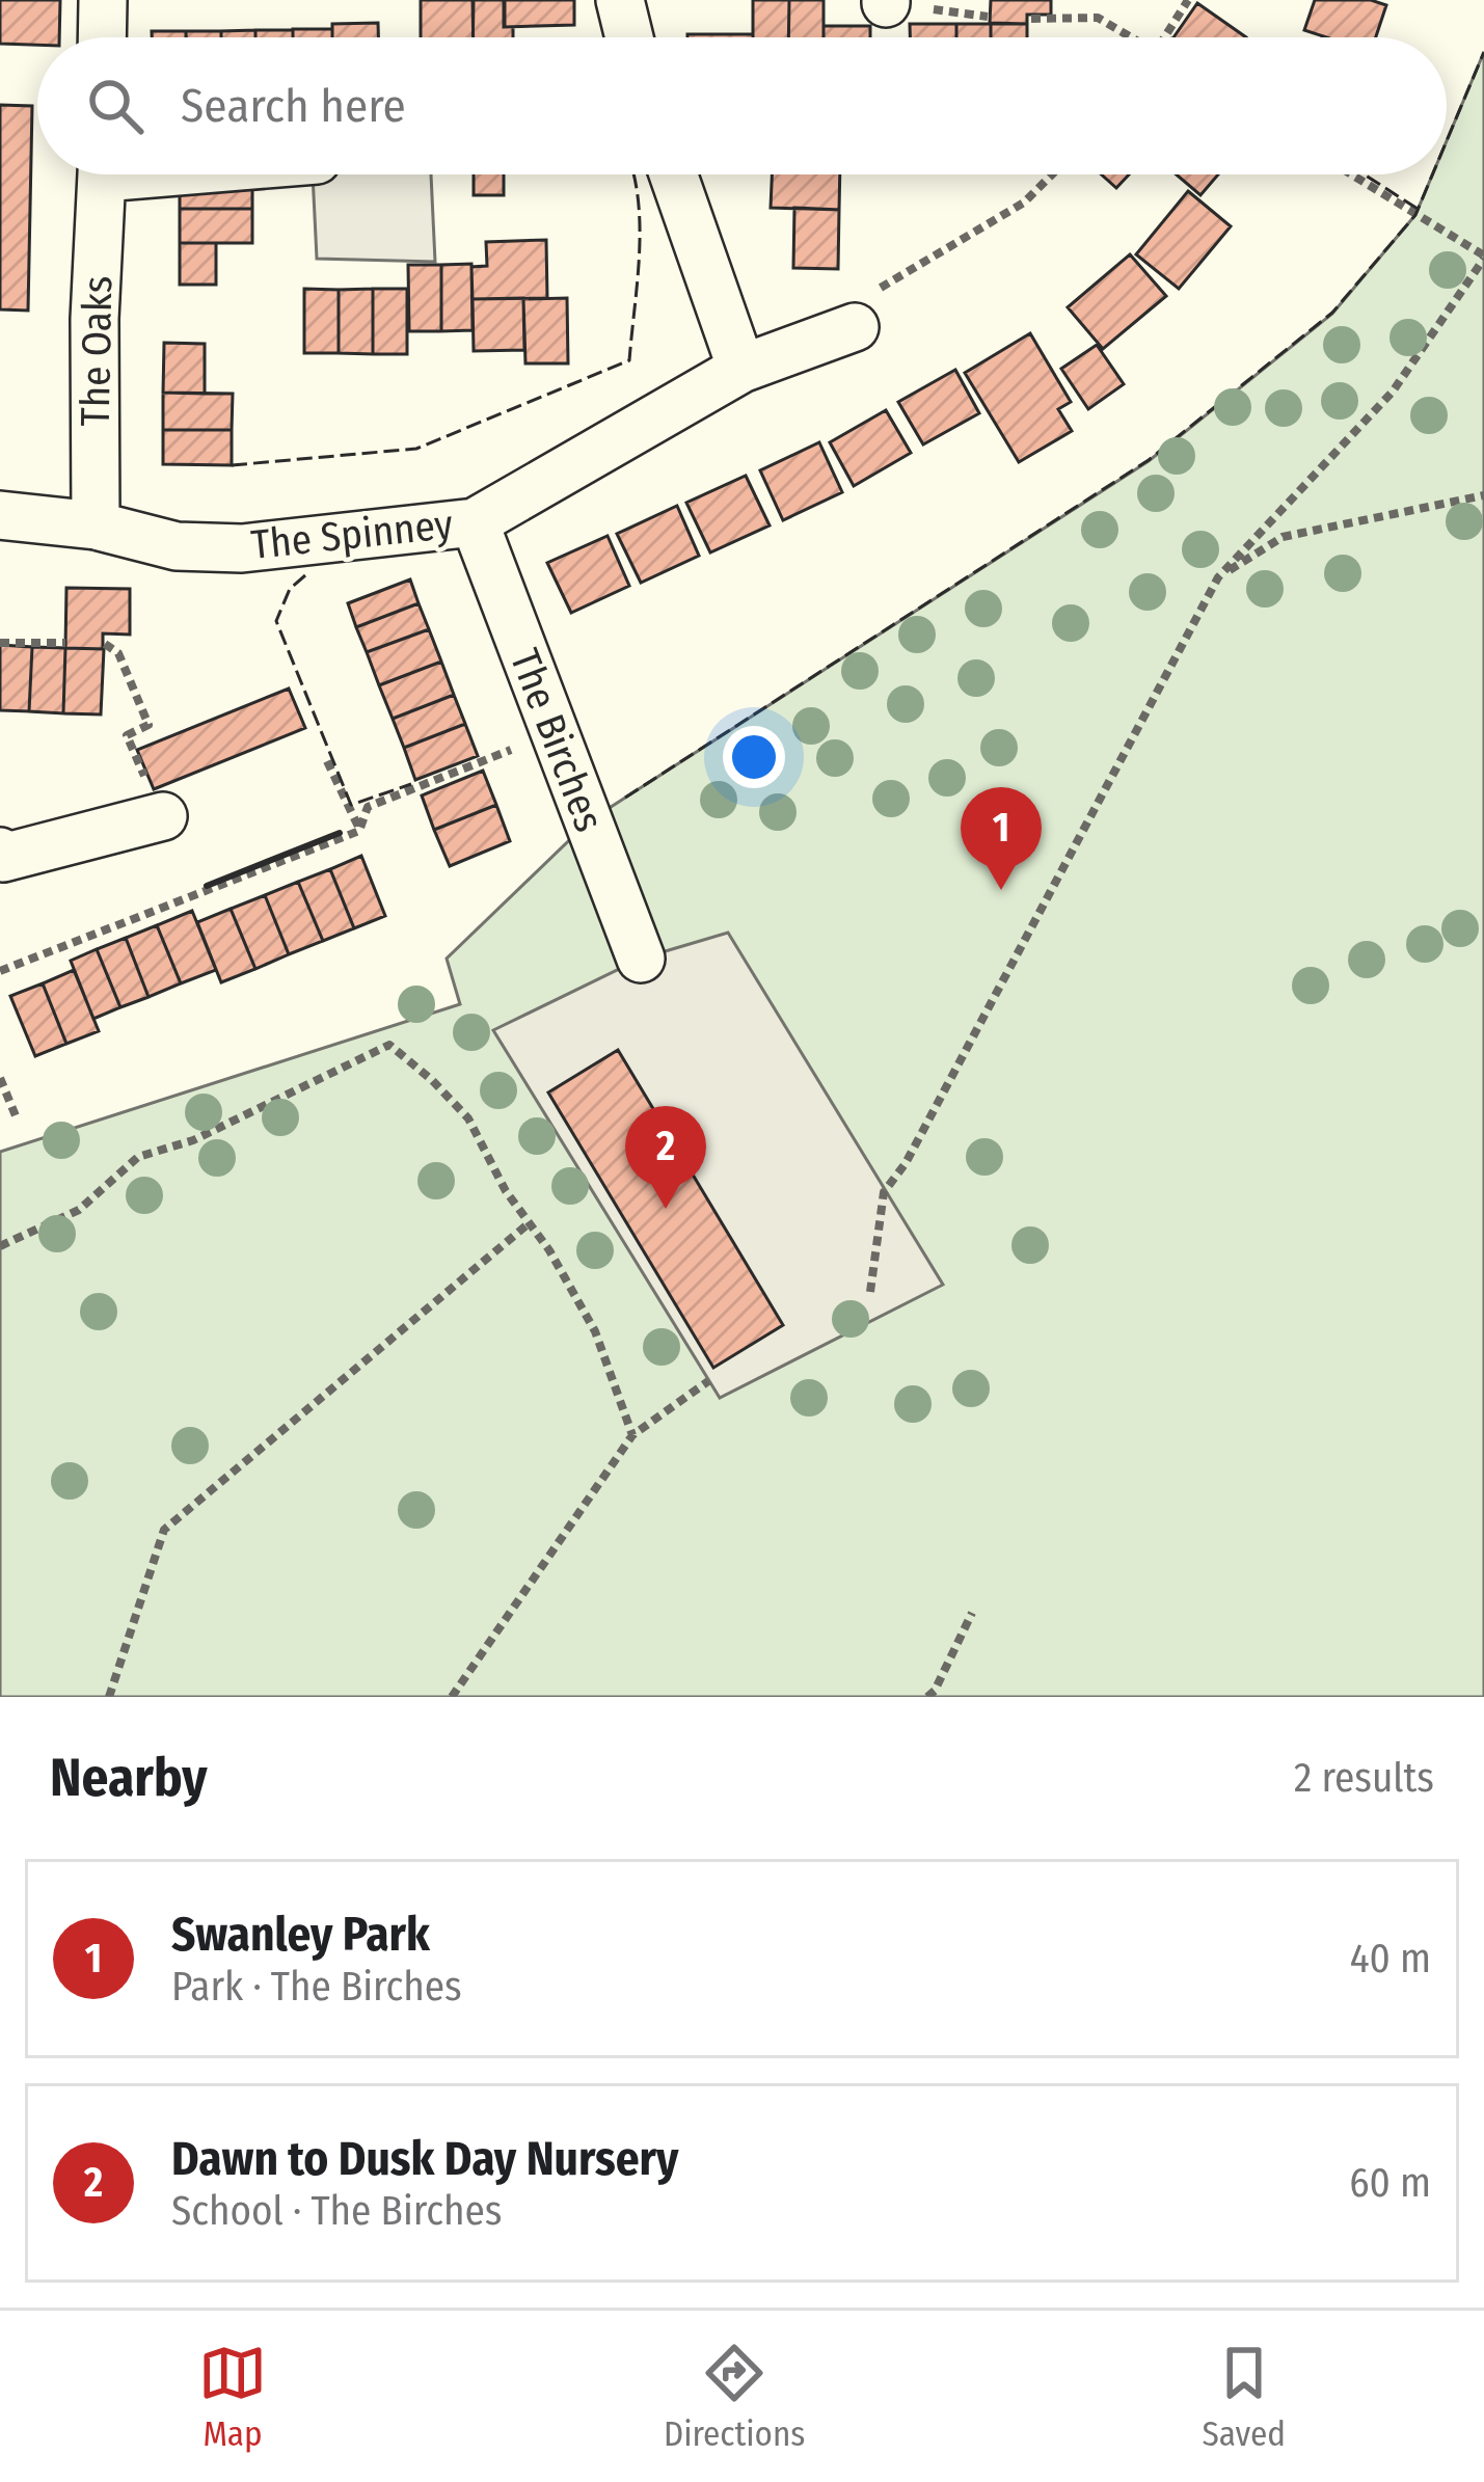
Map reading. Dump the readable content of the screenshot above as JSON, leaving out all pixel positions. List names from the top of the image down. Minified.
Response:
{"streets":{"street":["The Oaks","The Spinney","The Birches"]},"crossings":[["The Oaks","The Spinney"],["The Spinney","The Birches"]],"page":{"search":"Search here","pins":["1","2"],"heading":["Nearby","2 results"],"list":[{"mark":"1","name":"Swanley Park","note":"Park · The Birches","value":"40 m"},{"mark":"2","name":"Dawn to Dusk Day Nursery","note":"School · The Birches","value":"60 m"}],"nav":["Map","Directions","Saved"]}}
